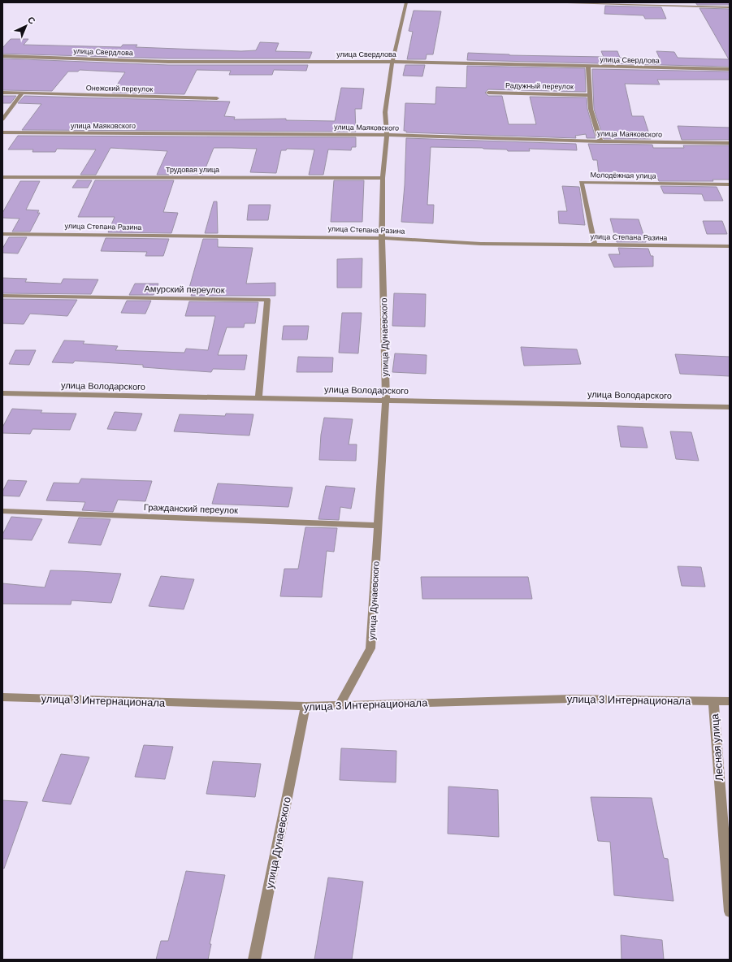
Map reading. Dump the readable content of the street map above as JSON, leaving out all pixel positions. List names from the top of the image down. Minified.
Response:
{"streets":{"street":["улица Свердлова","Радужный переулок","Онежский переулок","улица Маяковского","Трудовая улица","Молодёжная улица","улица Степана Разина","Амурский переулок","улица Дунаевского","улица Володарского","Гражданский переулок","улица 3 Интернационала","Лесная улица"]},"crossings":[["улица Свердлова","улица Дунаевского"],["улица Маяковского","улица Дунаевского"],["Трудовая улица","улица Дунаевского"],["Молодёжная улица","улица Степана Разина"],["улица Степана Разина","улица Дунаевского"],["Амурский переулок","улица Володарского"],["улица Дунаевского","улица Володарского"],["улица Дунаевского","Гражданский переулок"],["улица Дунаевского","улица 3 Интернационала"],["улица 3 Интернационала","Лесная улица"]],"north":"top right"}
